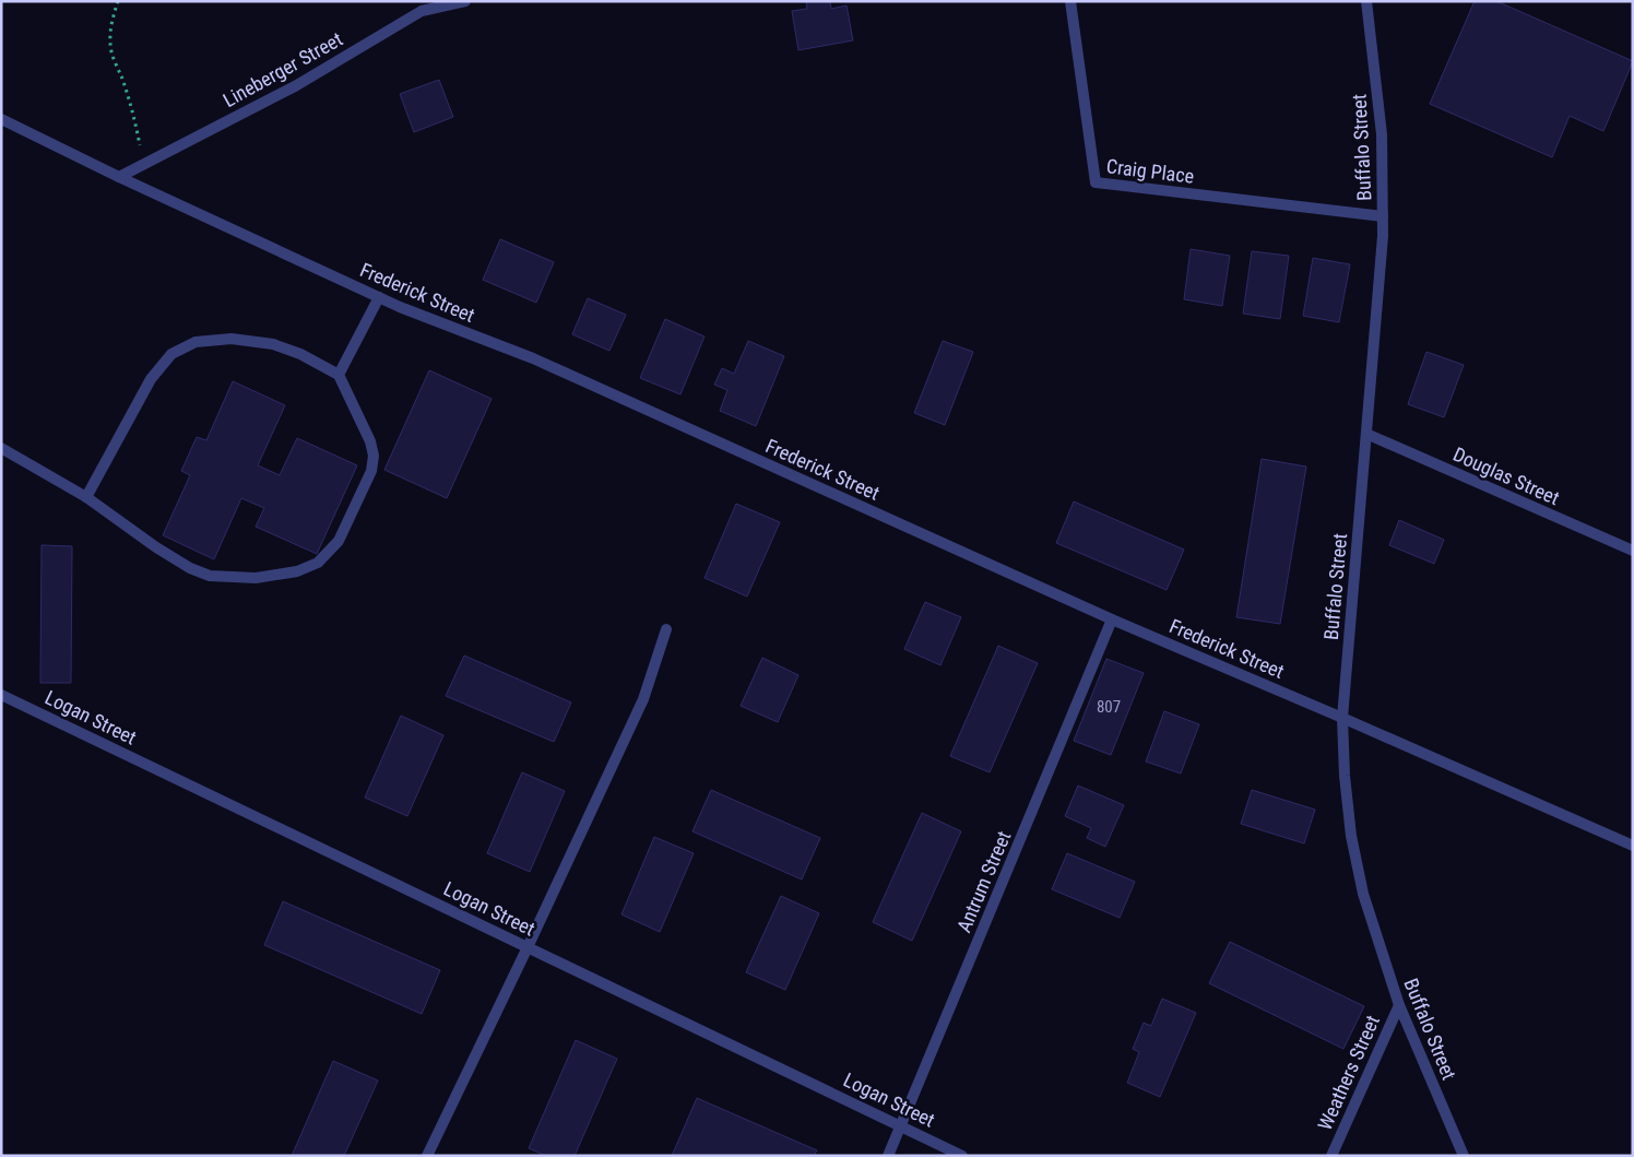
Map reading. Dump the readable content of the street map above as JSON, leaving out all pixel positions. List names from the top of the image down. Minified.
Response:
{"streets":{"street":["Lineberger Street","Buffalo Street","Craig Place","Frederick Street","Douglas Street","Logan Street","Antrum Street","Weathers Street"]},"crossings":[["Lineberger Street","Frederick Street"],["Buffalo Street","Craig Place"],["Buffalo Street","Frederick Street"],["Buffalo Street","Douglas Street"],["Buffalo Street","Weathers Street"],["Frederick Street","Antrum Street"],["Logan Street","Antrum Street"]],"house_numbers":["807"]}
